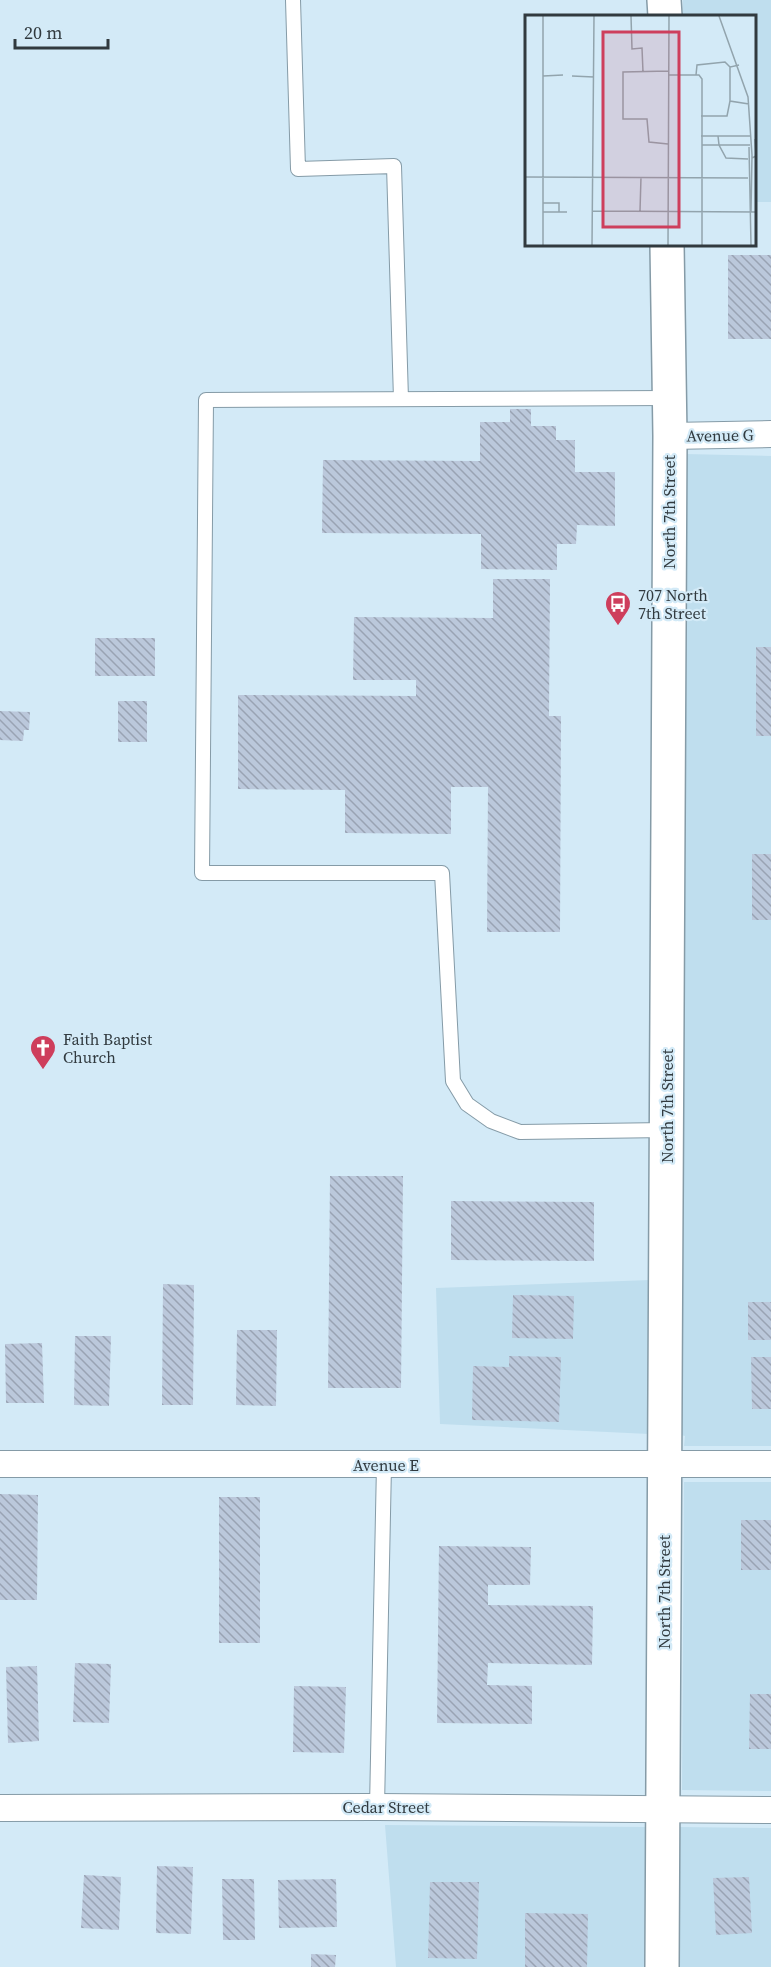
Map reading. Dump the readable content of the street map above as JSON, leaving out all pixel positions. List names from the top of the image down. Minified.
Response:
{"streets":{"street":["Avenue G","North 7th Street","Avenue E","Cedar Street"]},"crossings":[["Avenue G","North 7th Street"],["North 7th Street","Avenue E"],["North 7th Street","Cedar Street"]],"places":{"bus stop":["707 North 7th Street"],"church":["Faith Baptist Church"]},"scale_bar":"20 m"}
